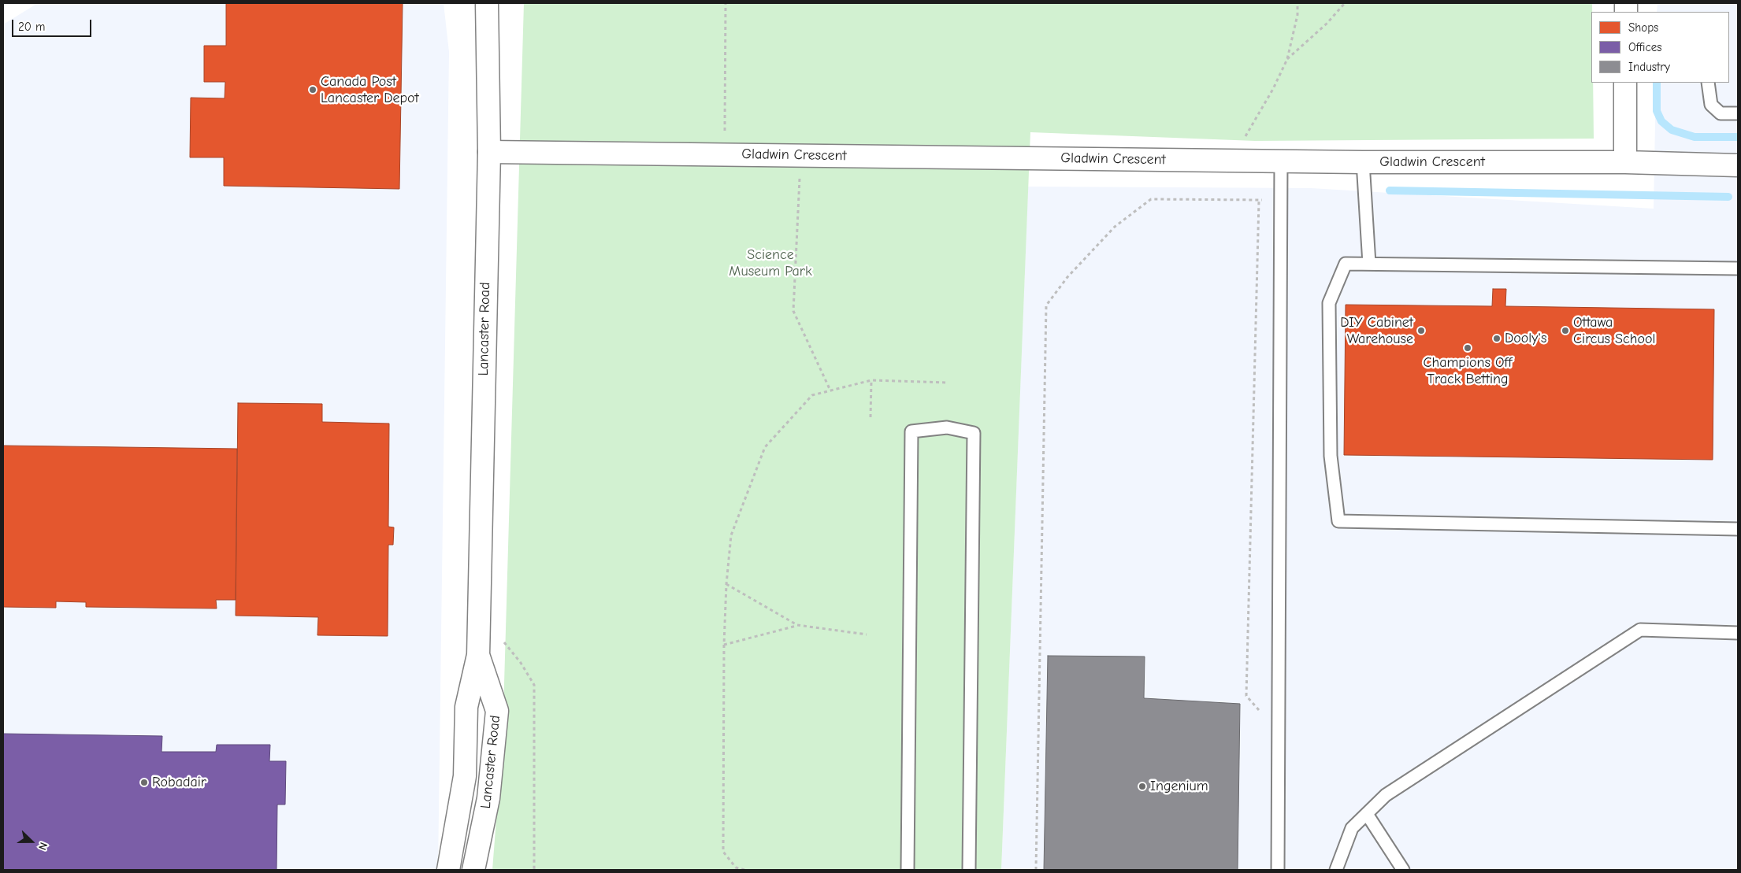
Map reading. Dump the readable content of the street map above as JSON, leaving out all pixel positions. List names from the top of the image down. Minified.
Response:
{"streets":{"street":["Gladwin Crescent","Lancaster Road"]},"crossings":[["Gladwin Crescent","Lancaster Road"]],"parks":["Science Museum Park"],"places":["Canada Post Lancaster Depot","DIY Cabinet Warehouse","Ottawa Circus School","Dooly's","Champions Off Track Betting","Robadair","Ingenium"],"legend":["Shops","Offices","Industry"],"scale_bar":"20 m","north":"right"}
